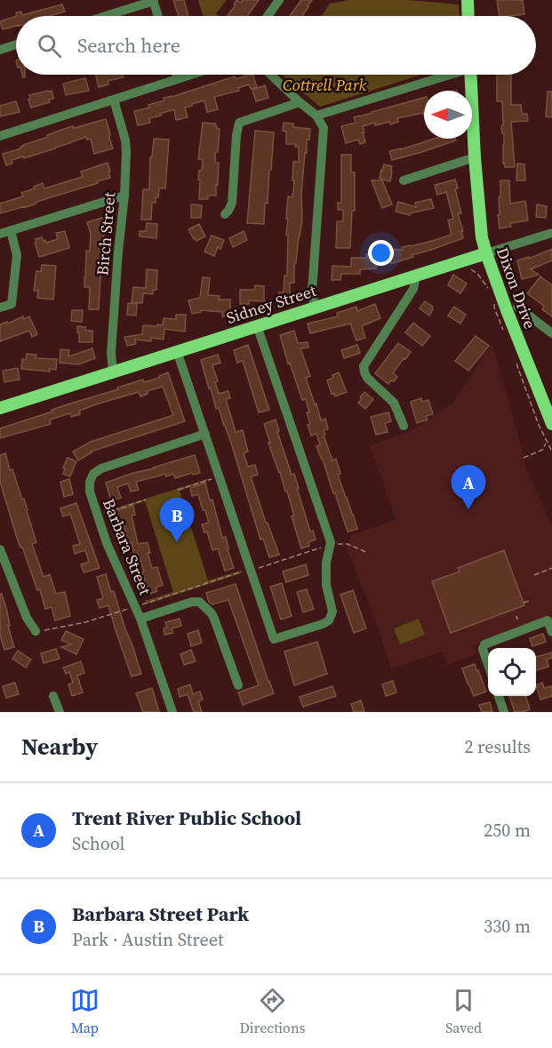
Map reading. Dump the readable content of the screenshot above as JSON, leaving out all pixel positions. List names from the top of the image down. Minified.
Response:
{"streets":{"main road":["Dixon Drive","Sidney Street"],"street":["Birch Street","Barbara Street"]},"crossings":[["Birch Street","Sidney Street"],["Dixon Drive","Sidney Street"]],"parks":["Cottrell Park"],"north":"left","page":{"search":"Search here","pins":["A","B"],"heading":["Nearby","2 results"],"list":[{"mark":"A","name":"Trent River Public School","note":"School","value":"250 m"},{"mark":"B","name":"Barbara Street Park","note":"Park · Austin Street","value":"330 m"}],"nav":["Map","Directions","Saved"]}}
